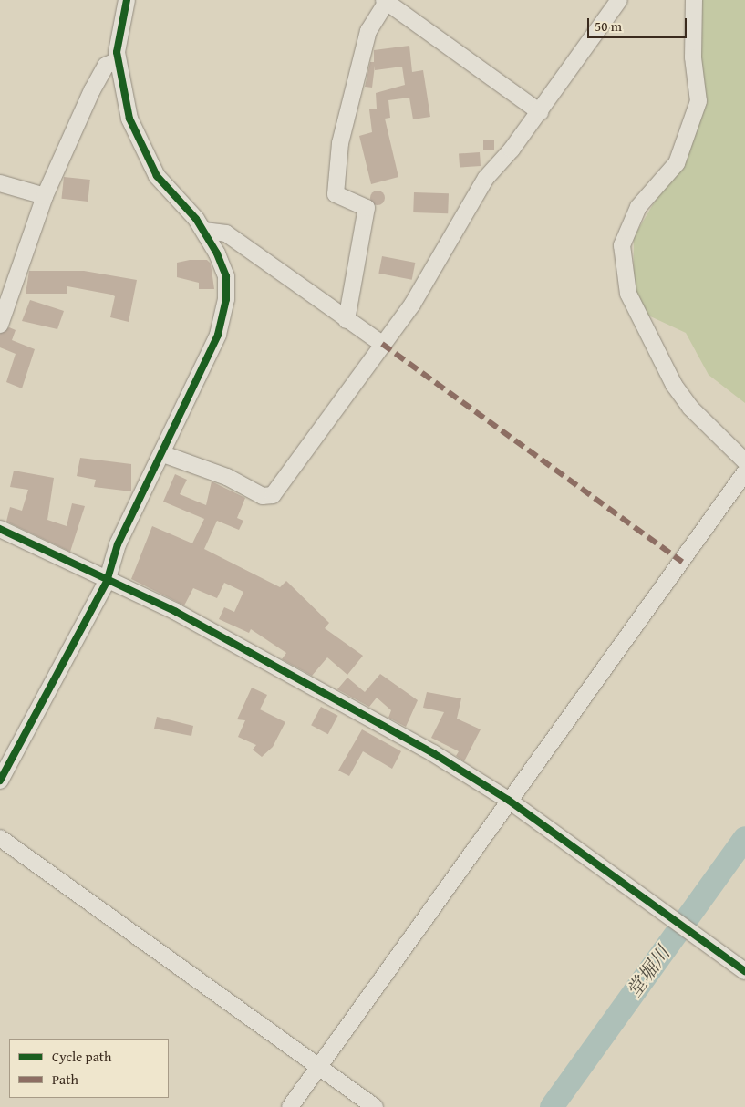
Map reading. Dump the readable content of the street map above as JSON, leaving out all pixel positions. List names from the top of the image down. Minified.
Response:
{"water":["堂堀川"],"legend":["Cycle path","Path"],"scale_bar":"50 m"}
